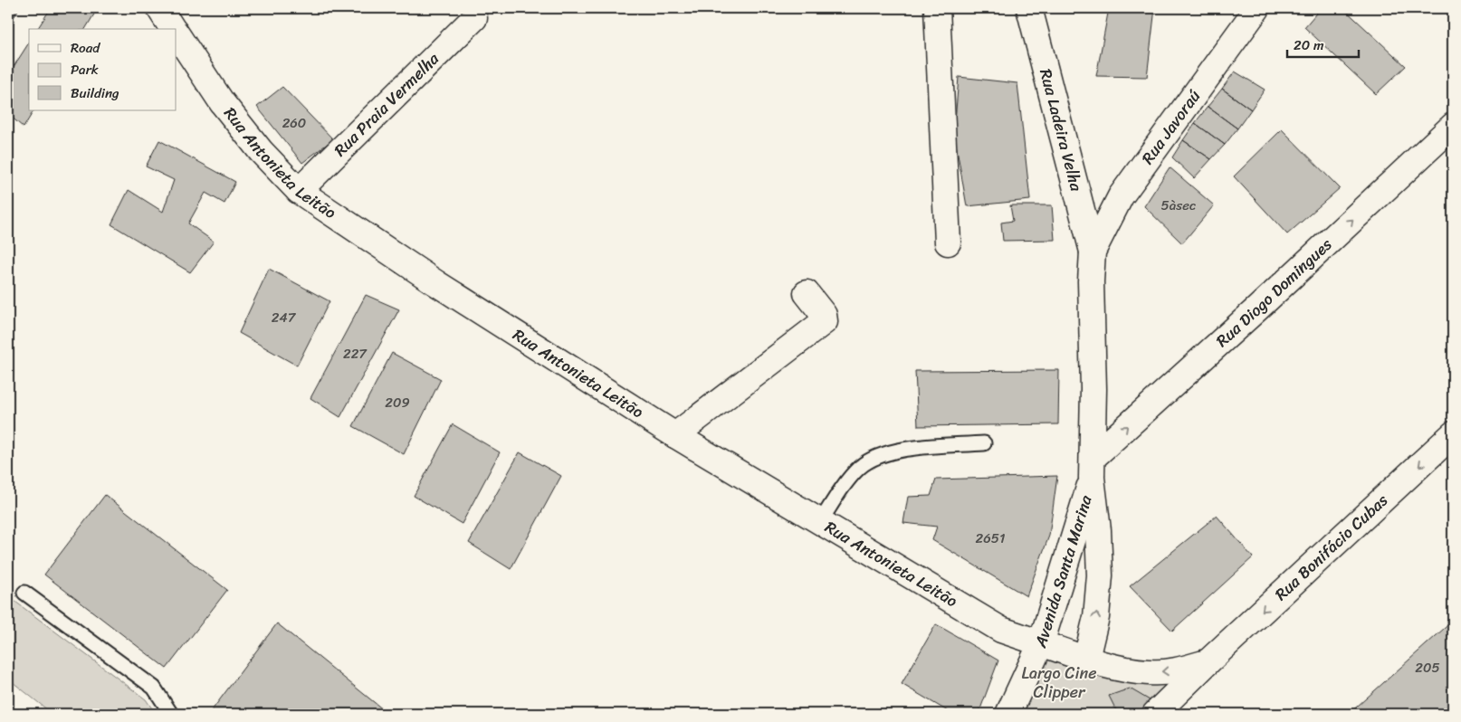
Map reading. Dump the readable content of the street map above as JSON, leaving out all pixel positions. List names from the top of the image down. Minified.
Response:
{"streets":{"street":["Rua Praia Vermelha","Rua Javoraú","Rua Ladeira Velha","Rua Antonieta Leitão","Rua Diogo Domingues","Rua Bonifácio Cubas","Avenida Santa Marina"]},"crossings":[["Rua Praia Vermelha","Rua Antonieta Leitão"],["Rua Javoraú","Rua Ladeira Velha"],["Rua Javoraú","Avenida Santa Marina"],["Rua Ladeira Velha","Avenida Santa Marina"],["Rua Antonieta Leitão","Rua Bonifácio Cubas"],["Rua Antonieta Leitão","Avenida Santa Marina"],["Rua Diogo Domingues","Avenida Santa Marina"],["Rua Bonifácio Cubas","Avenida Santa Marina"]],"one_way":["Rua Diogo Domingues","Rua Bonifácio Cubas"],"parks":["Largo Cine Clipper"],"house_numbers":["260","5àsec","247","227","209","2651","205"],"legend":["Road","Park","Building"],"scale_bar":"20 m"}
